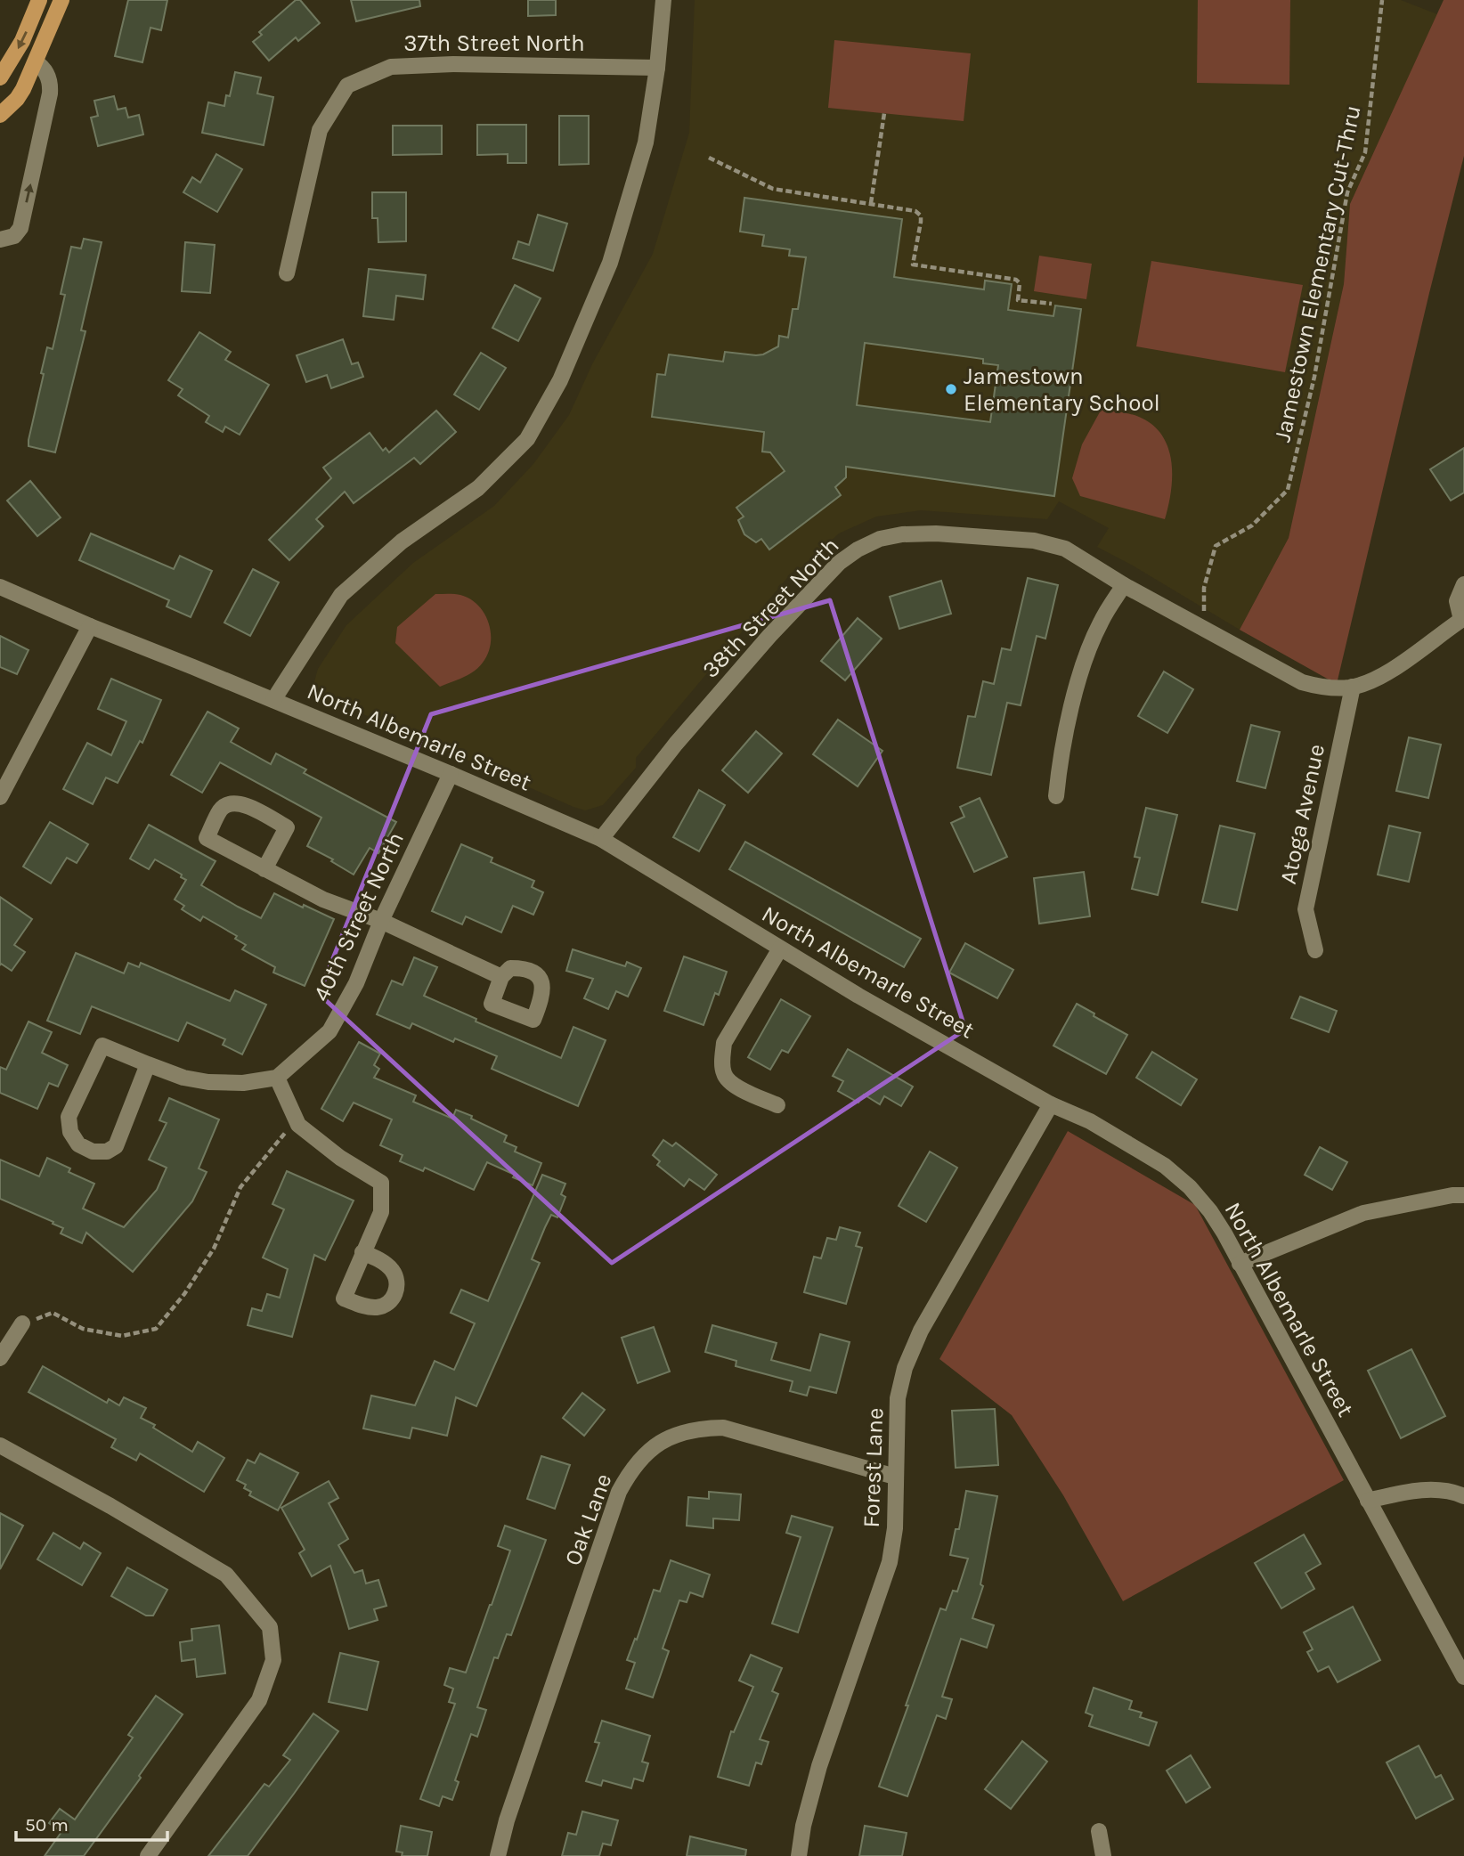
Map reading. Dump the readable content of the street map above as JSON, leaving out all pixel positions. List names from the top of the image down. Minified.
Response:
{"streets":{"street":["37th Street North","38th Street North","North Albemarle Street","Atoga Avenue","40th Street North","Forest Lane","Oak Lane"],"path":["Jamestown Elementary Cut-Thru"]},"crossings":[["Jamestown Elementary Cut-Thru","38th Street North"],["38th Street North","North Albemarle Street"],["38th Street North","Atoga Avenue"],["North Albemarle Street","40th Street North"],["North Albemarle Street","Forest Lane"],["Forest Lane","Oak Lane"]],"places":["Jamestown Elementary School"],"scale_bar":"50 m"}
